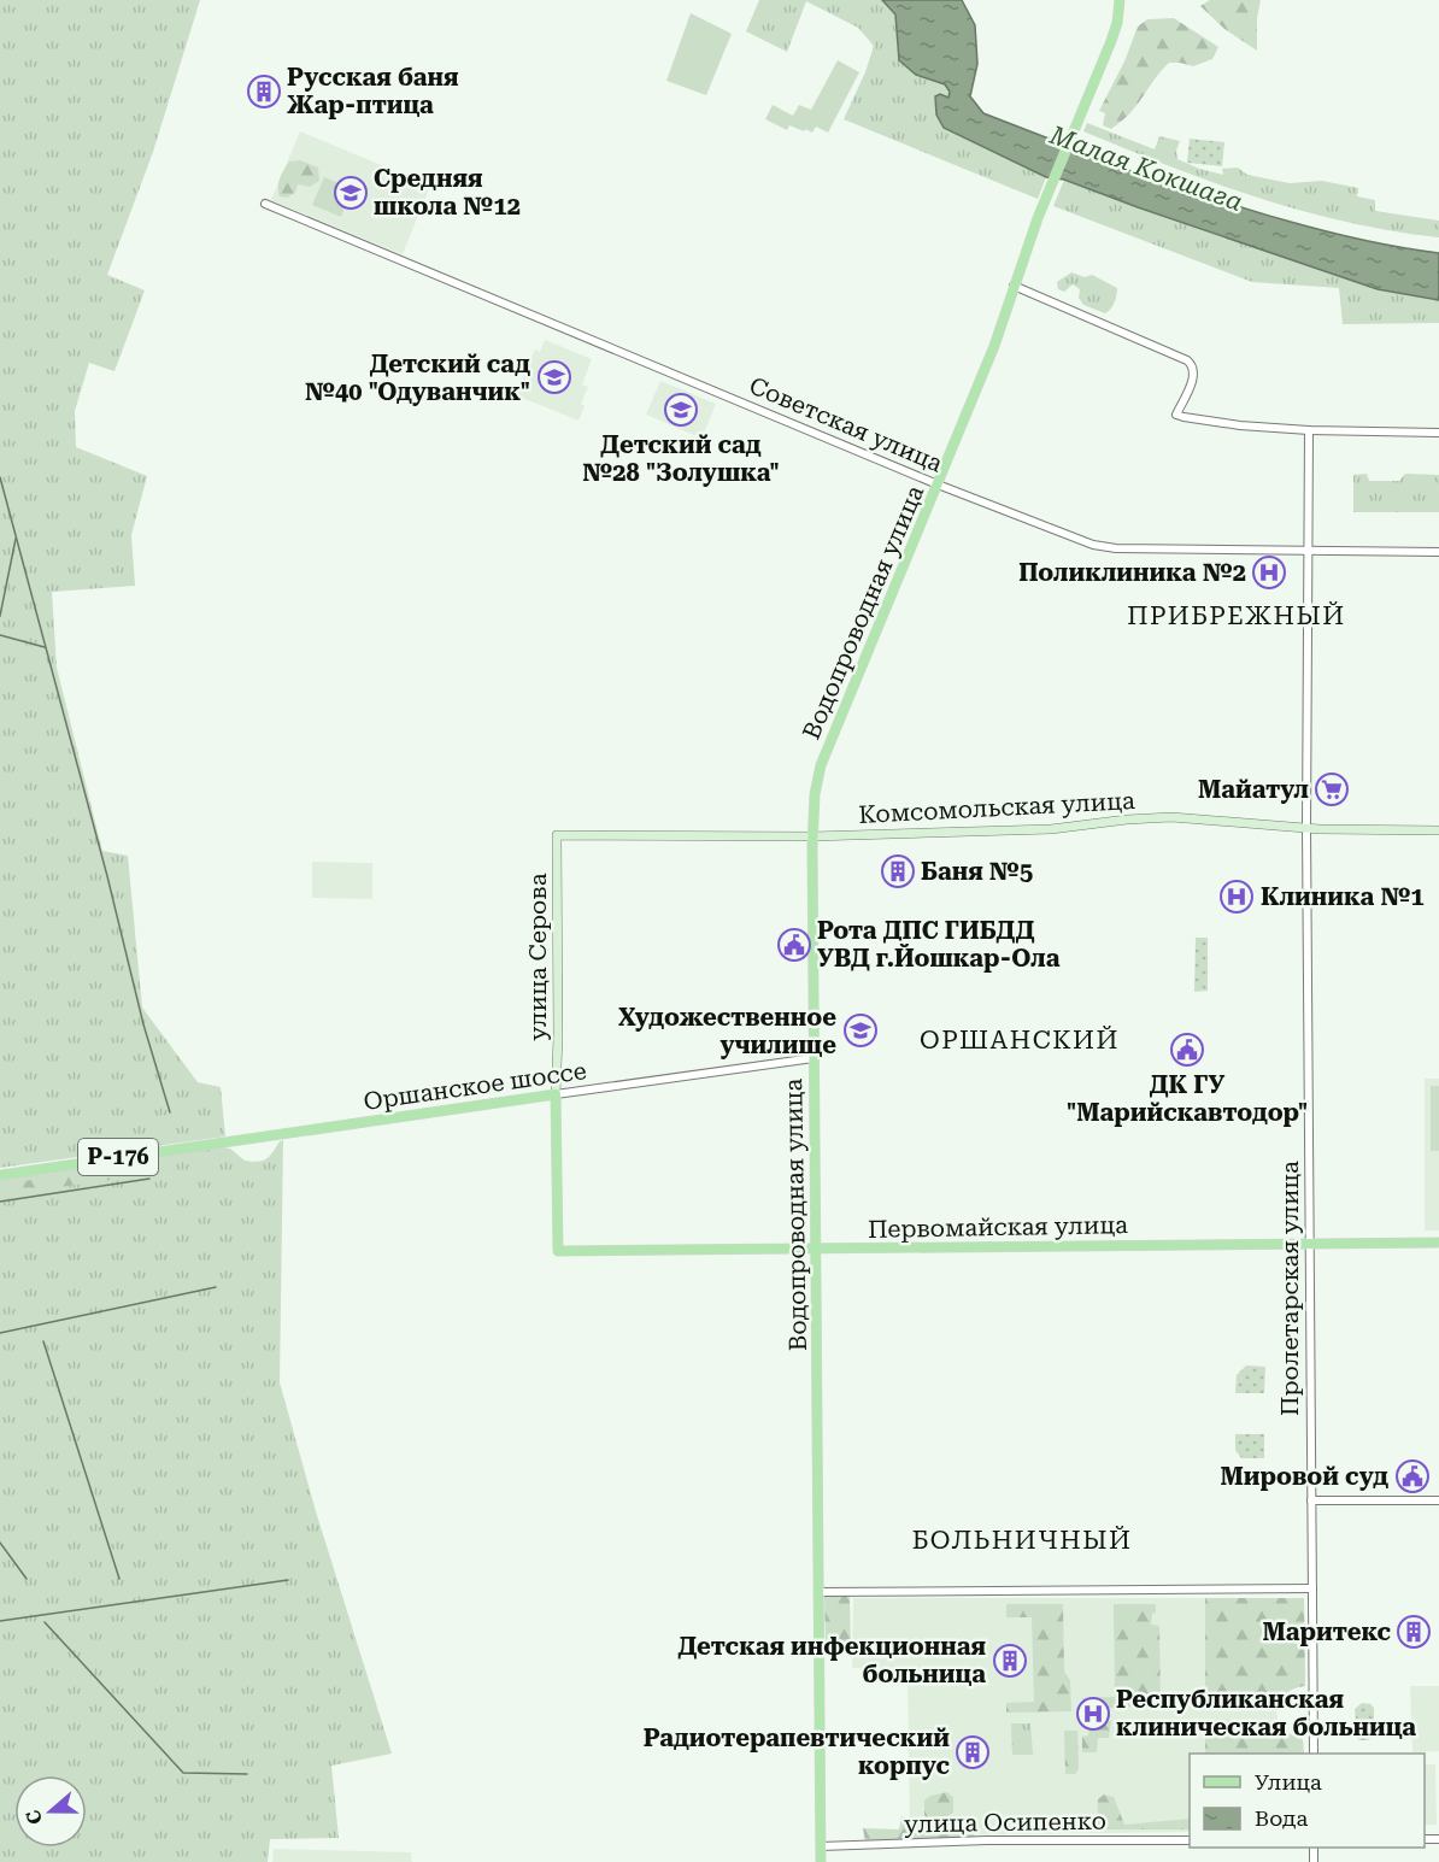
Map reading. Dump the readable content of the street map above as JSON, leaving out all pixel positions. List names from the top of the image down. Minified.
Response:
{"streets":{"main road":["Водопроводная улица","Комсомольская улица","улица Серова","Оршанское шоссе","Р-176","Первомайская улица"],"street":["Советская улица","Пролетарская улица","улица Осипенко"]},"crossings":[["Советская улица","Водопроводная улица"],["Советская улица","Пролетарская улица"],["Водопроводная улица","Комсомольская улица"],["Водопроводная улица","Оршанское шоссе"],["Водопроводная улица","Первомайская улица"],["Водопроводная улица","улица Осипенко"],["Комсомольская улица","улица Серова"],["Комсомольская улица","Пролетарская улица"],["улица Серова","Оршанское шоссе"],["улица Серова","Первомайская улица"],["Первомайская улица","Пролетарская улица"]],"districts":["ПРИБРЕЖНЫЙ","ОРШАНСКИЙ","БОЛЬНИЧНЫЙ"],"water":["Малая Кокшага"],"places":{"building":["Русская баня Жар-птица","Баня №5","Маритекс","Детская инфекционная больница","Радиотерапевтический корпус"],"school or university":["Средняя школа №12","Детский сад №40 \"Одуванчик\"","Детский сад №28 \"Золушка\"","Художественное училище"],"hospital":["Поликлиника №2","Клиника №1","Республиканская клиническая больница"],"supermarket":["Майатул"],"public building":["Рота ДПС ГИБДД УВД г.Йошкар-Ола","ДК ГУ \"Марийскавтодор\"","Мировой суд"]},"legend":["Улица","Вода"],"north":"left"}
